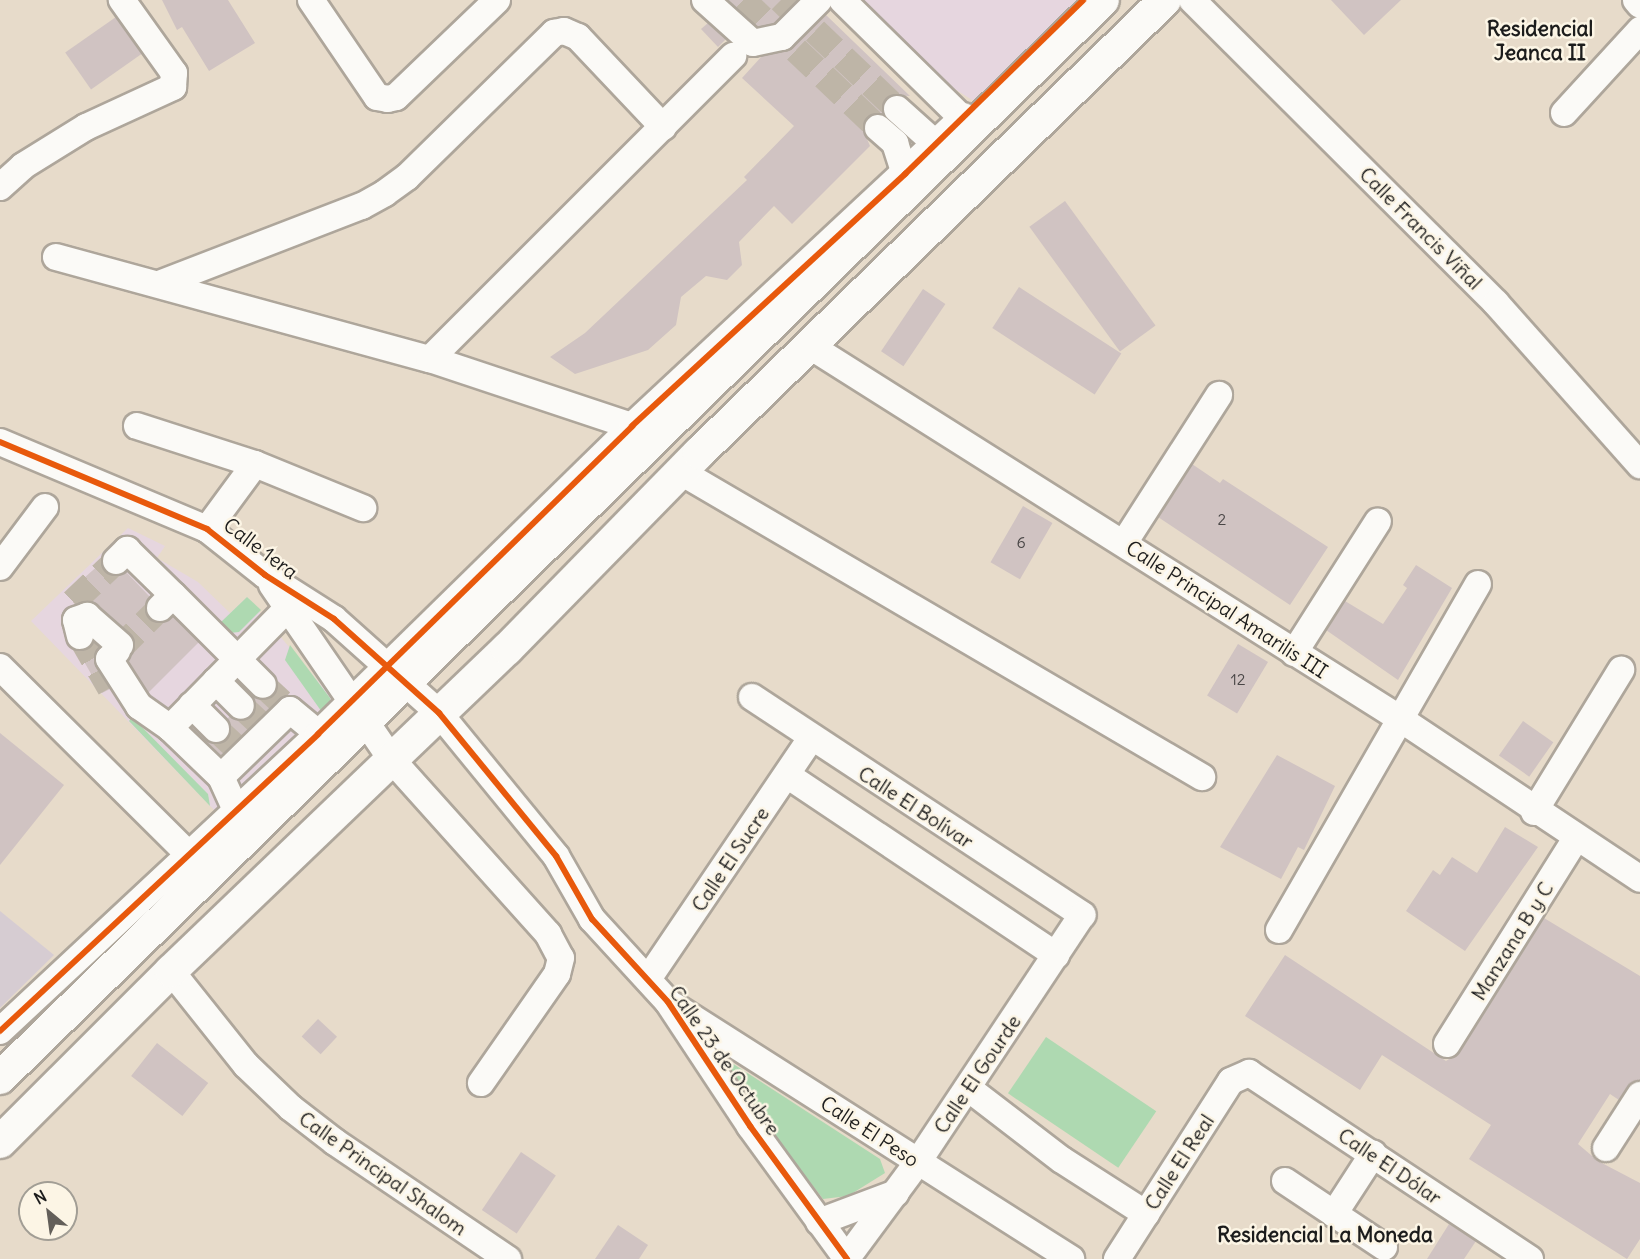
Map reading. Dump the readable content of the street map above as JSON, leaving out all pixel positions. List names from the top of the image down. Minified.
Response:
{"streets":{"street":["Calle Francis Viñal","Calle 1era","Calle Principal Amarilis III","Calle El Bolívar","Calle El Sucre","Manzana B y C","Calle 23 de Octubre","Calle El Gourde","Calle El Peso","Calle El Real","Calle El Dólar","Calle Principal Shalom"]},"crossings":[["Calle 1era","Calle 23 de Octubre"],["Calle Principal Amarilis III","Manzana B y C"],["Calle El Bolívar","Calle El Sucre"],["Calle El Bolívar","Calle El Gourde"],["Calle El Sucre","Calle 23 de Octubre"],["Calle 23 de Octubre","Calle El Gourde"],["Calle 23 de Octubre","Calle El Peso"],["Calle El Gourde","Calle El Peso"],["Calle El Real","Calle El Dólar"]],"districts":["Residencial Jeanca II","Residencial La Moneda"],"house_numbers":["2","6","12"],"north":"top left"}
